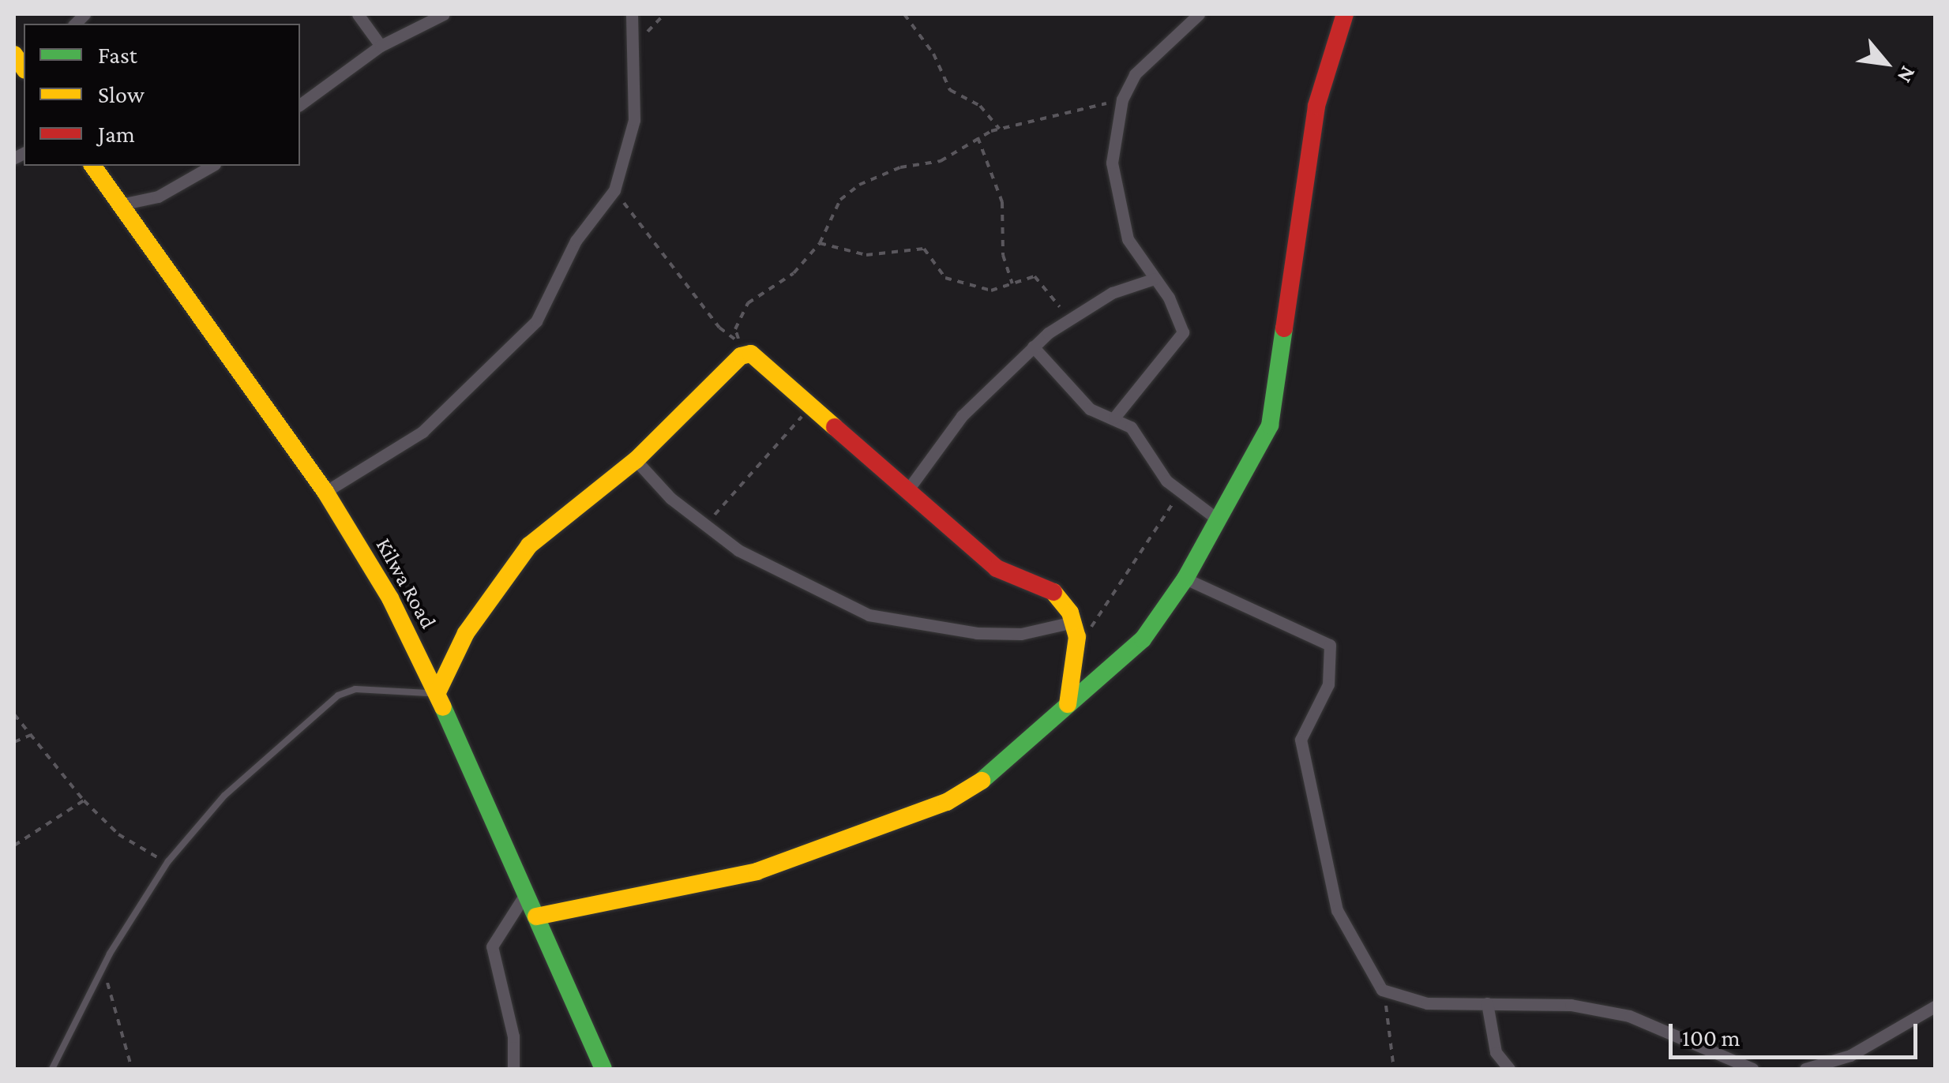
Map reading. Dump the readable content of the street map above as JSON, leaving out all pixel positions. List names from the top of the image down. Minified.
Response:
{"streets":{"main road":["Kilwa Road"]},"legend":["Fast","Slow","Jam"],"scale_bar":"100 m","north":"bottom right"}
